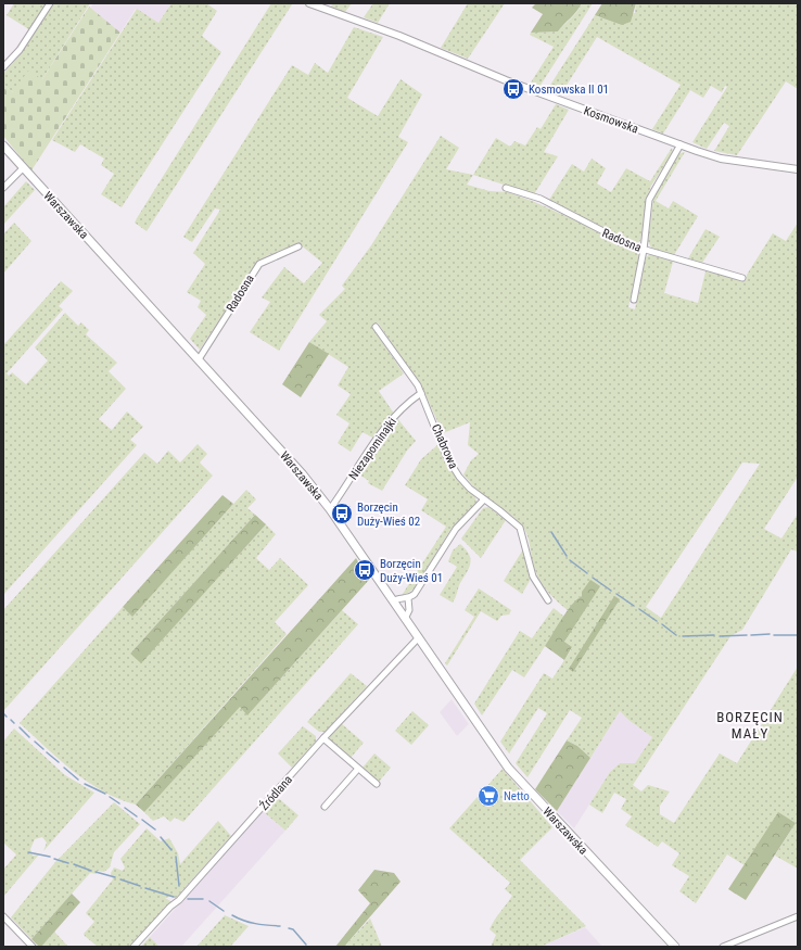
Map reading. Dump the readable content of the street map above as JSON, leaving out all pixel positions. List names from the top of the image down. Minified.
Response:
{"streets":{"main road":["Warszawska"],"street":["Kosmowska","Radosna","Chabrowa","Niezapominajki","Źródlana"]},"crossings":[["Warszawska","Radosna"],["Warszawska","Niezapominajki"],["Warszawska","Źródlana"],["Chabrowa","Niezapominajki"]],"districts":["BORZĘCIN MAŁY"],"places":{"bus stop":["Kosmowska II 01","Borzęcin Duży-Wieś 02","Borzęcin Duży-Wieś 01"],"supermarket":["Netto"]}}
